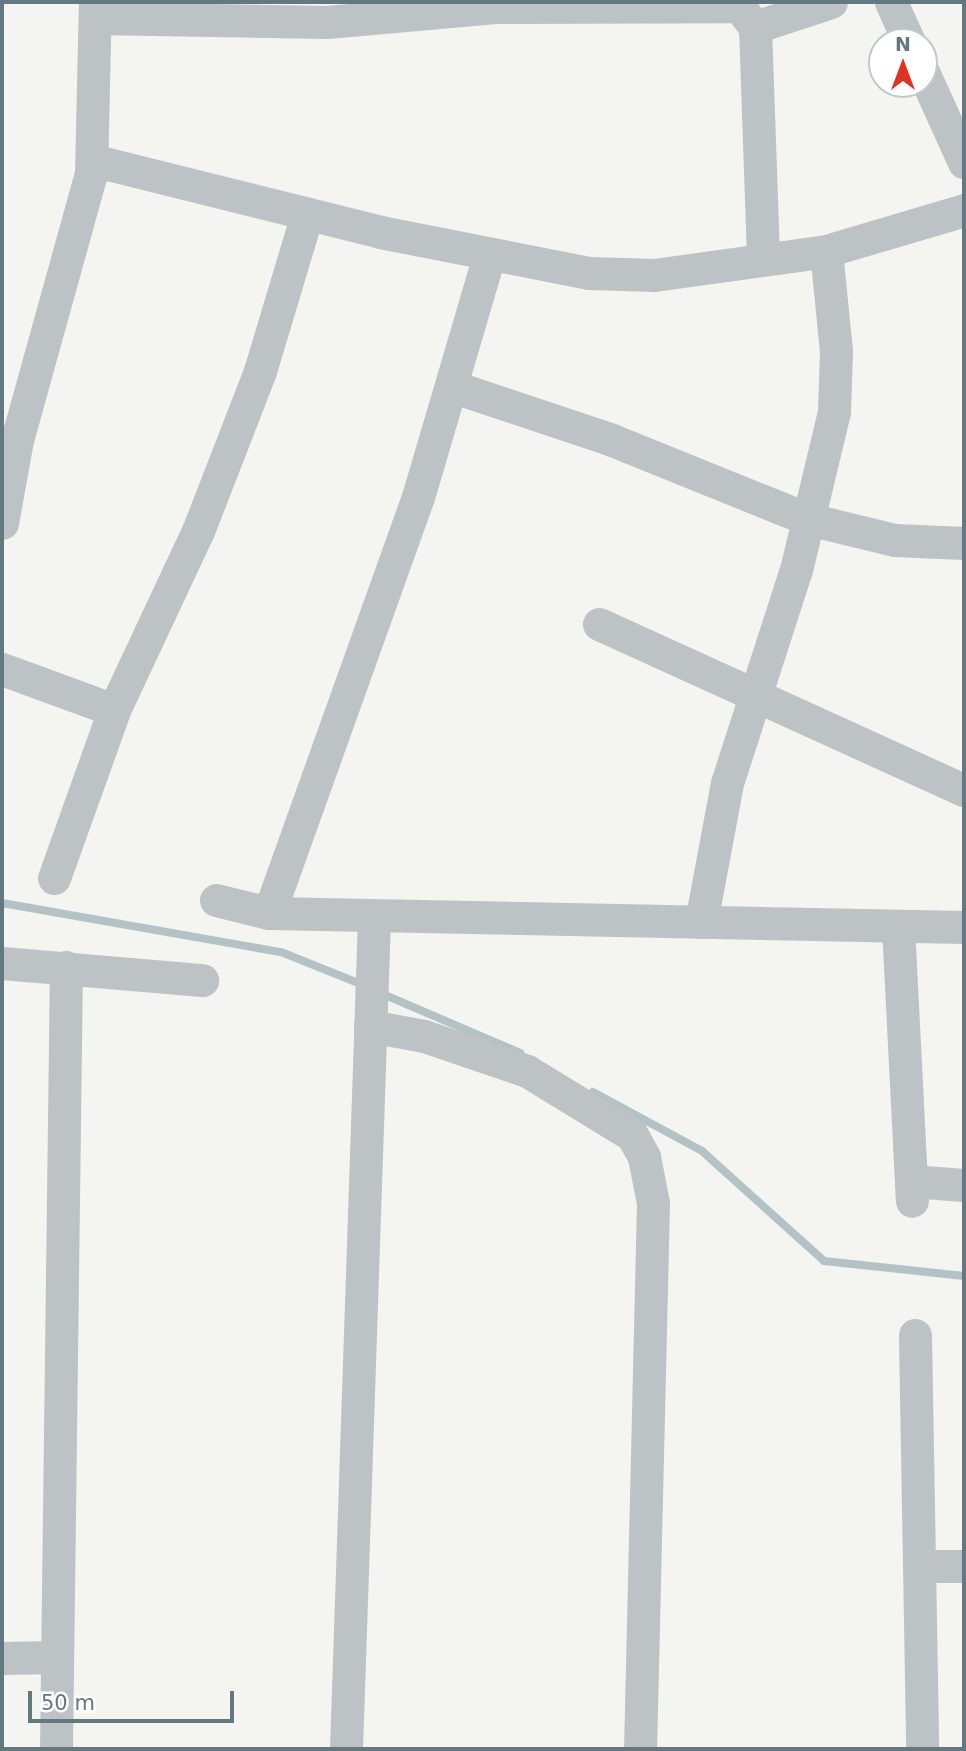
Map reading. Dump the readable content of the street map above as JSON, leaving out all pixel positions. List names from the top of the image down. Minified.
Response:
{"scale_bar":"50 m","north":"top"}
